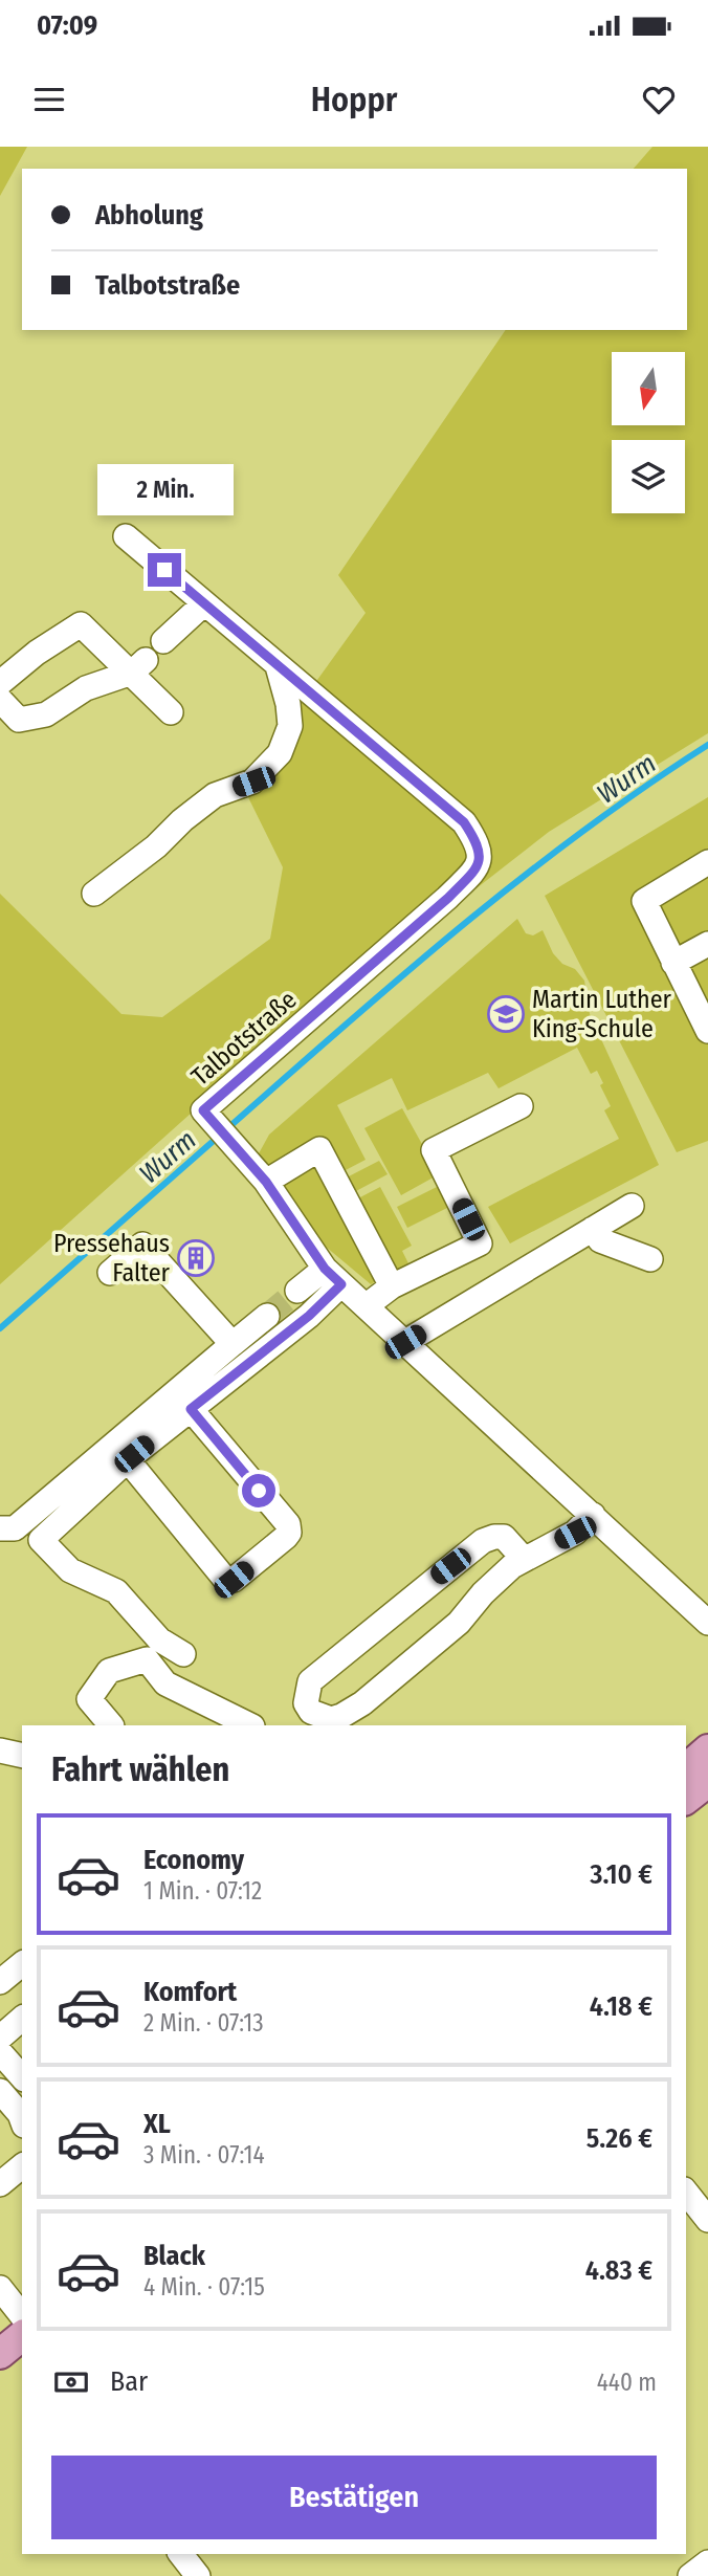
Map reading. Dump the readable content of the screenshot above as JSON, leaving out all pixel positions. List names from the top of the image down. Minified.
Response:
{"streets":{"street":["Talbotstraße"]},"water":["Wurm"],"places":{"school or university":["Martin Luther King-Schule"],"building":["Pressehaus Falter"]},"north":"bottom","page":{"status":"07:09","header":"Hoppr","banner":["Abholung","Talbotstraße"],"bubble":"2 Min.","heading":"Fahrt wählen","list":[{"name":"Economy","note":"1 Min. · 07:12","value":"3.10 €"},{"name":"Komfort","note":"2 Min. · 07:13","value":"4.18 €"},{"name":"XL","note":"3 Min. · 07:14","value":"5.26 €"},{"name":"Black","note":"4 Min. · 07:15","value":"4.83 €"}],"pay":["Bar","440 m"],"buttons":"Bestätigen"}}
